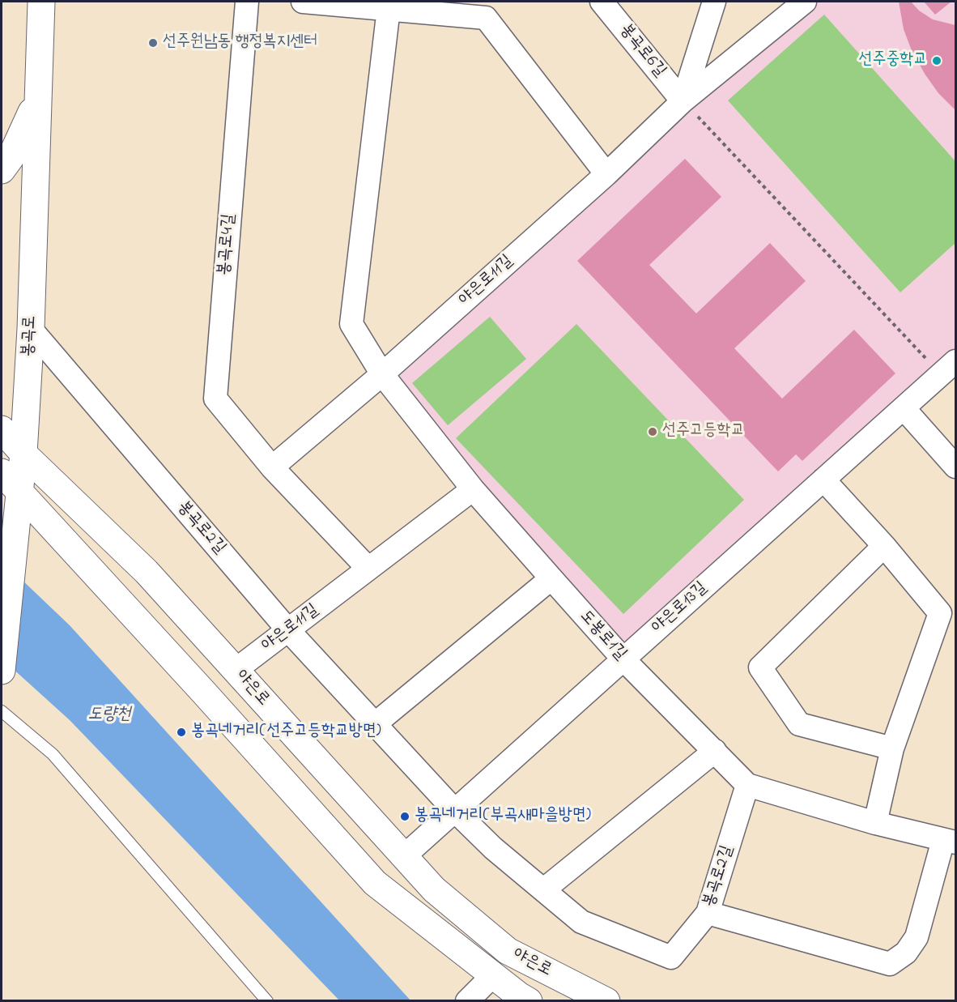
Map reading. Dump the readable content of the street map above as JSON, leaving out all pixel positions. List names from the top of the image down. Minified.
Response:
{"streets":{"street":["봉곡로6길","봉곡로4길","야은로11길","봉곡로","봉곡로2길","야은로13길","도봉로1길","야은로"]},"crossings":[["봉곡로6길","야은로11길"],["봉곡로4길","야은로11길"],["야은로11길","봉곡로2길"],["야은로11길","도봉로1길"],["야은로11길","야은로"],["봉곡로","봉곡로2길"],["봉곡로","야은로"],["봉곡로2길","야은로13길"],["봉곡로2길","도봉로1길"],["야은로13길","도봉로1길"],["야은로13길","야은로"]],"water":["도량천"],"places":["선주원남동 행정복지센터","선주중학교","선주고등학교","봉곡네거리(선주고등학교방면)","봉곡네거리(부곡새마을방면)"]}
